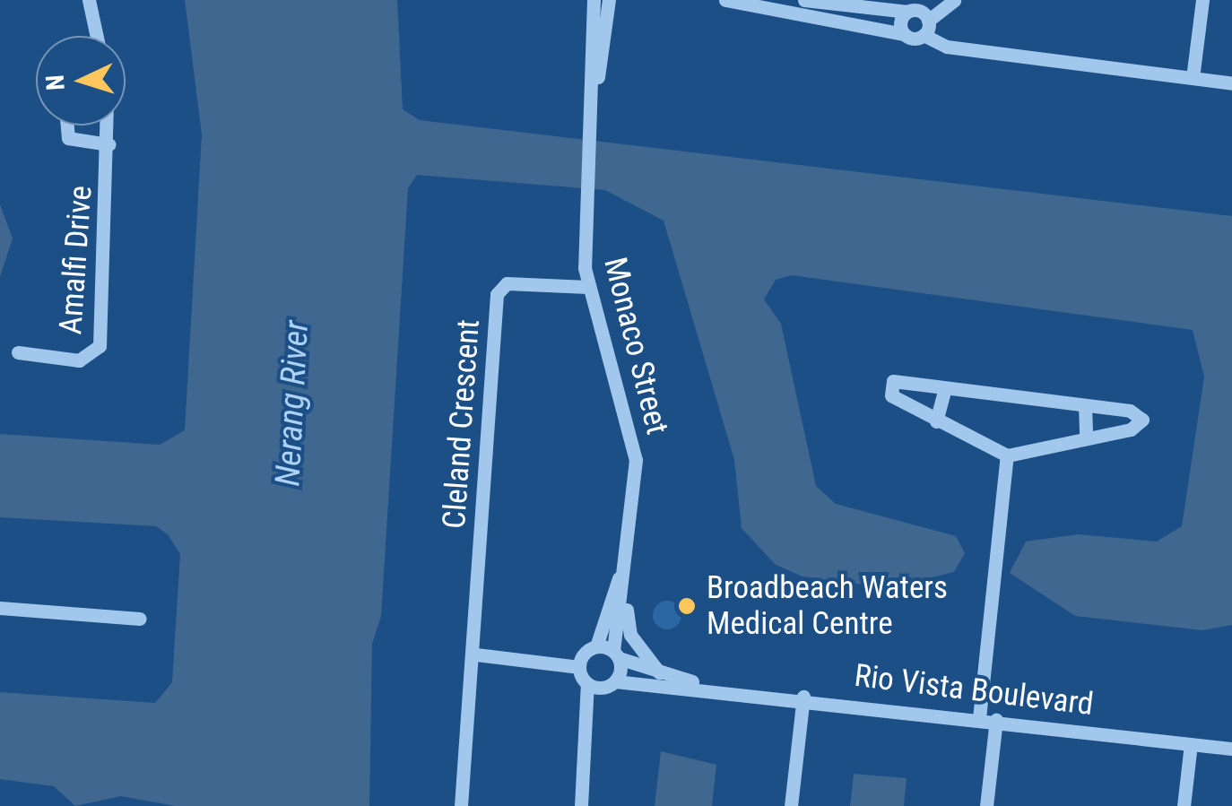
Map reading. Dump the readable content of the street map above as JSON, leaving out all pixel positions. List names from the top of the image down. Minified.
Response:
{"streets":{"street":["Amalfi Drive","Monaco Street","Cleland Crescent","Rio Vista Boulevard"]},"crossings":[["Monaco Street","Cleland Crescent"],["Monaco Street","Rio Vista Boulevard"]],"water":["Nerang River"],"places":["Broadbeach Waters Medical Centre"],"north":"left"}
